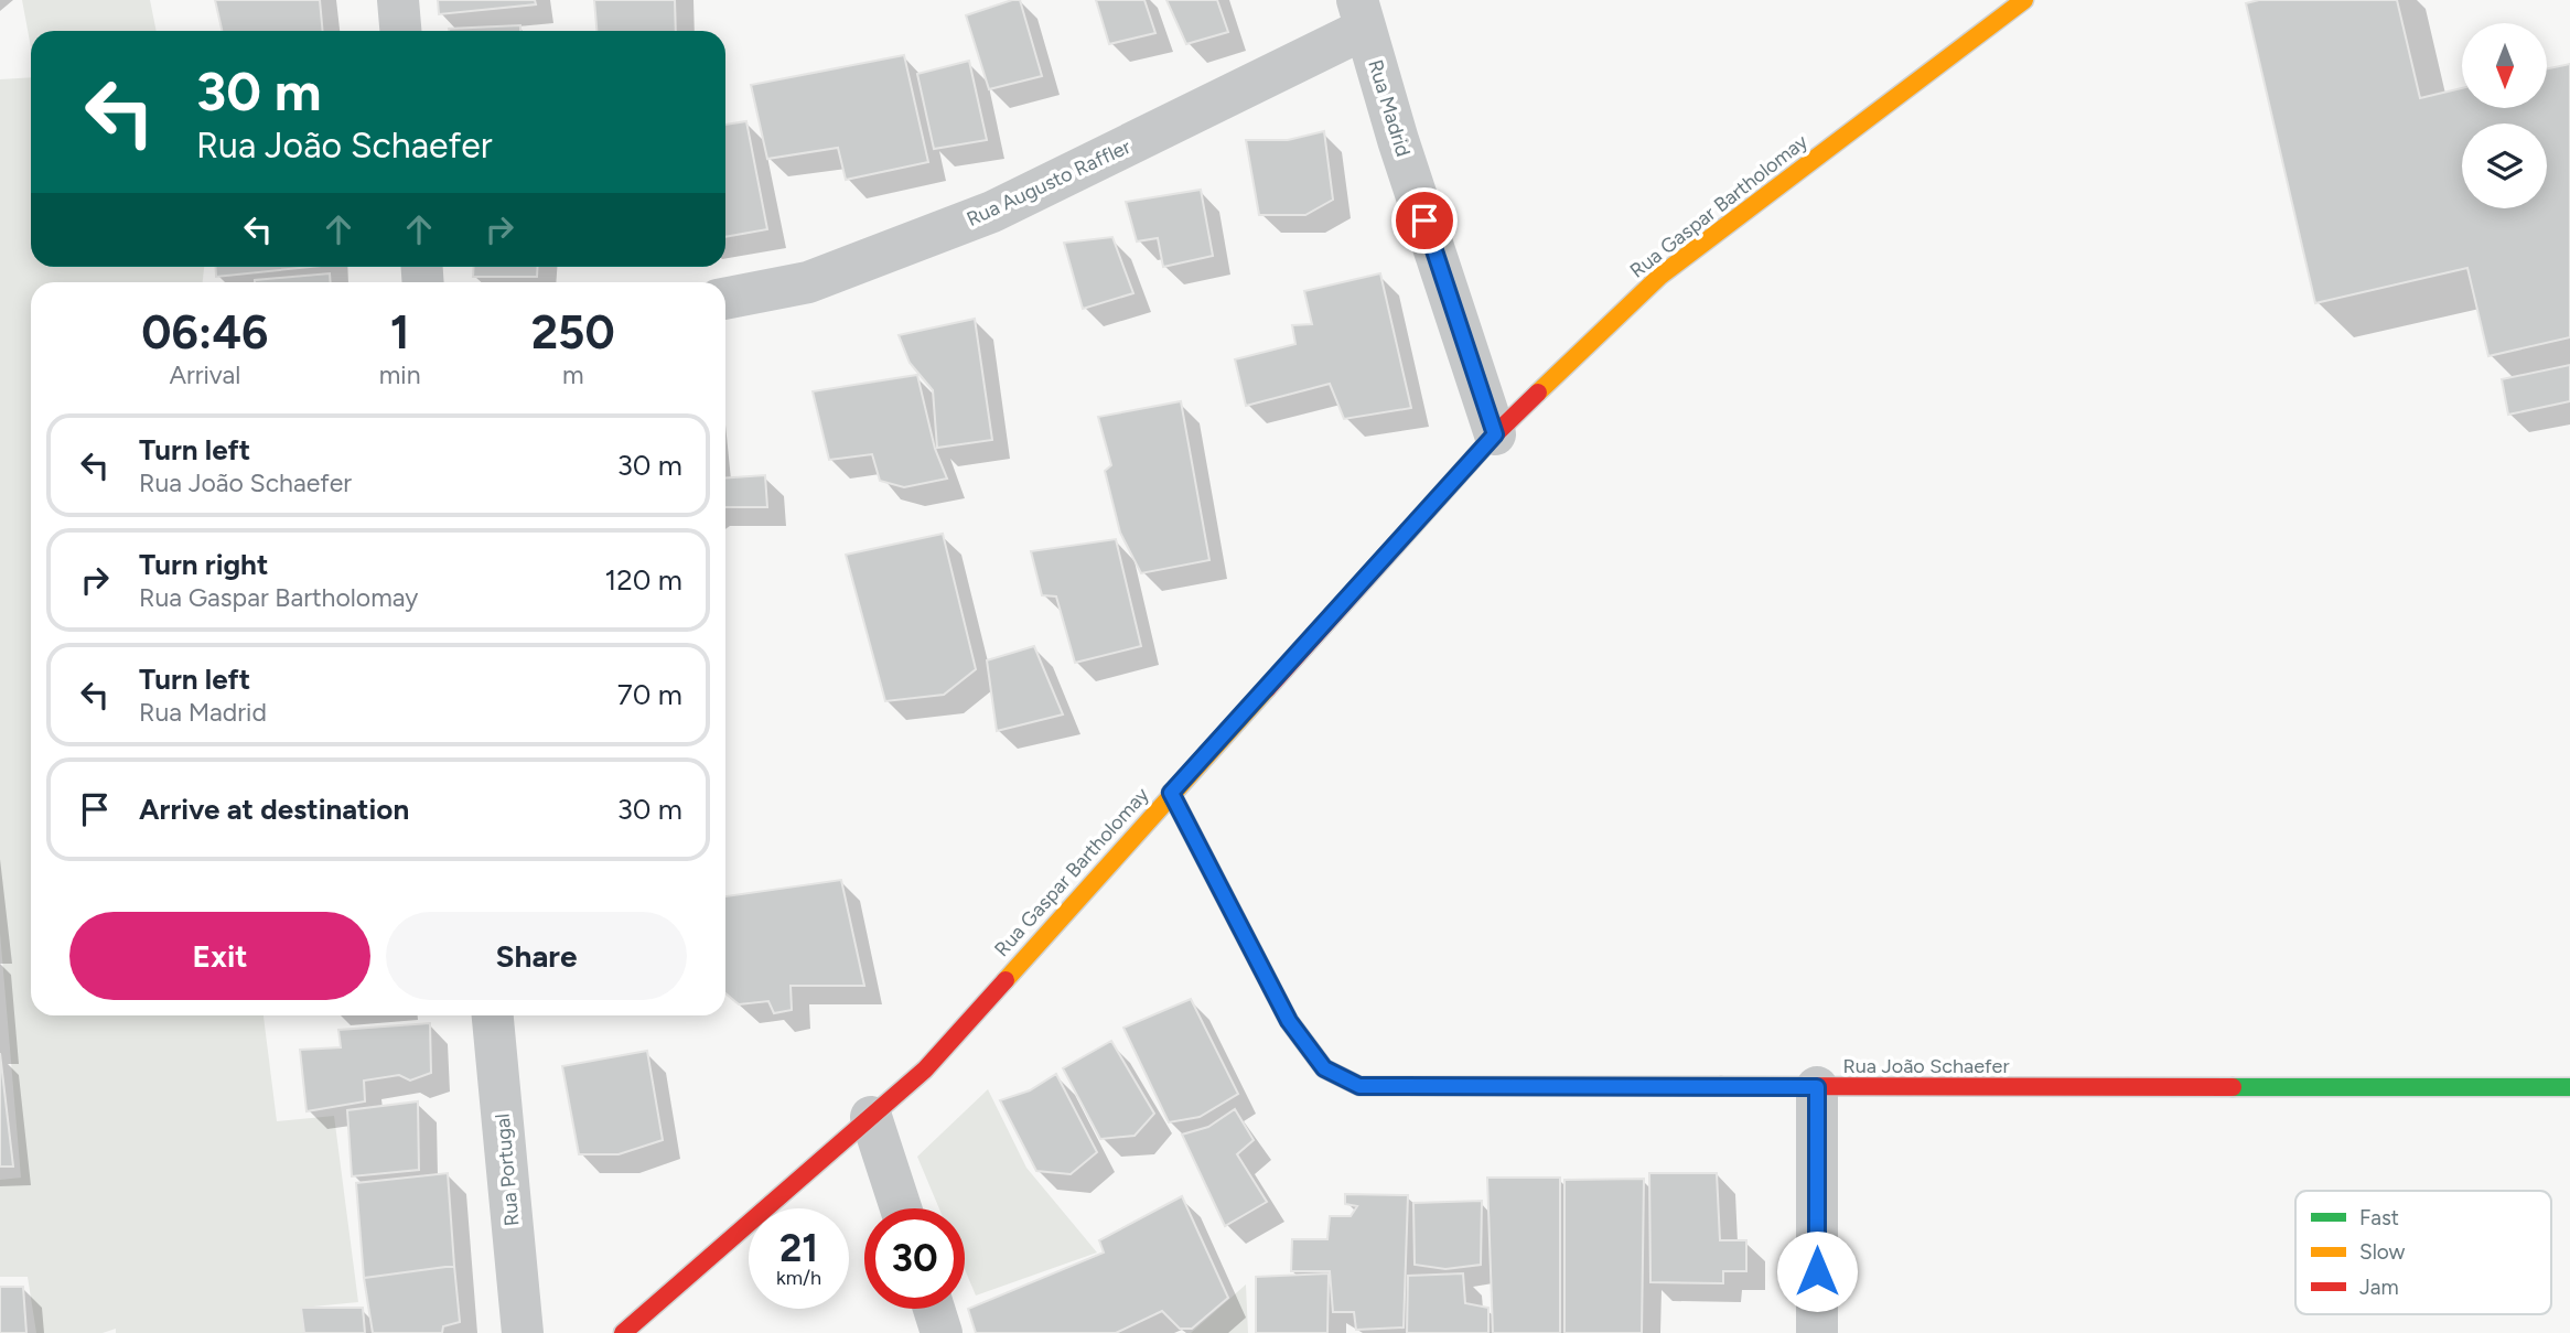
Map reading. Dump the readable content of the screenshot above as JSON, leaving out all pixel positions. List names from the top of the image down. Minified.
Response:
{"streets":{"main road":["Rua Gaspar Bartholomay","Rua João Schaefer"],"street":["Rua Madrid","Rua Augusto Raffler","Rua Portugal"]},"crossings":[["Rua Madrid","Rua Augusto Raffler"],["Rua Madrid","Rua Gaspar Bartholomay"],["Rua Gaspar Bartholomay","Rua João Schaefer"]],"legend":["Fast","Slow","Jam"],"north":"bottom","page":{"turn":["30 m","Rua João Schaefer"],"eta":["06:46","Arrival","1","min","250","m"],"list":[{"name":"Turn left","note":"Rua João Schaefer","value":"30 m"},{"name":"Turn right","note":"Rua Gaspar Bartholomay","value":"120 m"},{"name":"Turn left","note":"Rua Madrid","value":"70 m"},{"name":"Arrive at destination","value":"30 m"}],"buttons":["Exit","Share"],"speed":"21 km/h","limit":"30"}}
